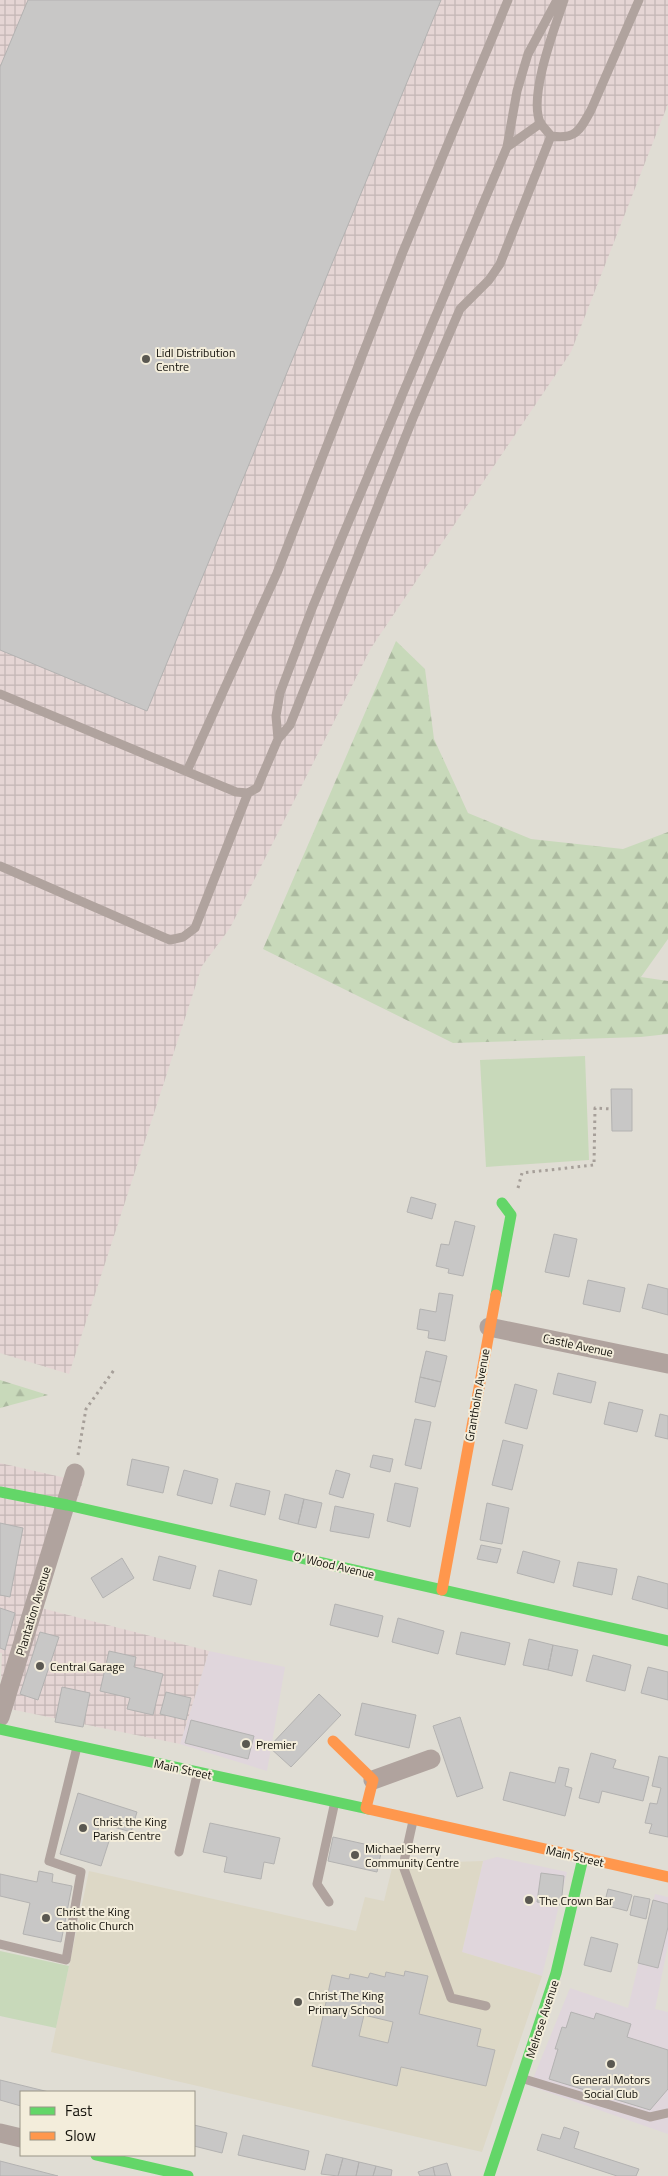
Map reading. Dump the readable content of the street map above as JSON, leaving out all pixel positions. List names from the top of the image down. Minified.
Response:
{"streets":{"street":["Castle Avenue","Grantholm Avenue","O' Wood Avenue","Plantation Avenue","Main Street","Melrose Avenue"]},"crossings":[["Castle Avenue","Grantholm Avenue"],["Grantholm Avenue","O' Wood Avenue"],["O' Wood Avenue","Plantation Avenue"],["Main Street","Melrose Avenue"]],"places":["Lidl Distribution Centre","Central Garage","Premier","Christ the King Parish Centre","Michael Sherry Community Centre","The Crown Bar","Christ the King Catholic Church","Christ The King Primary School","General Motors Social Club"],"legend":["Fast","Slow"]}
